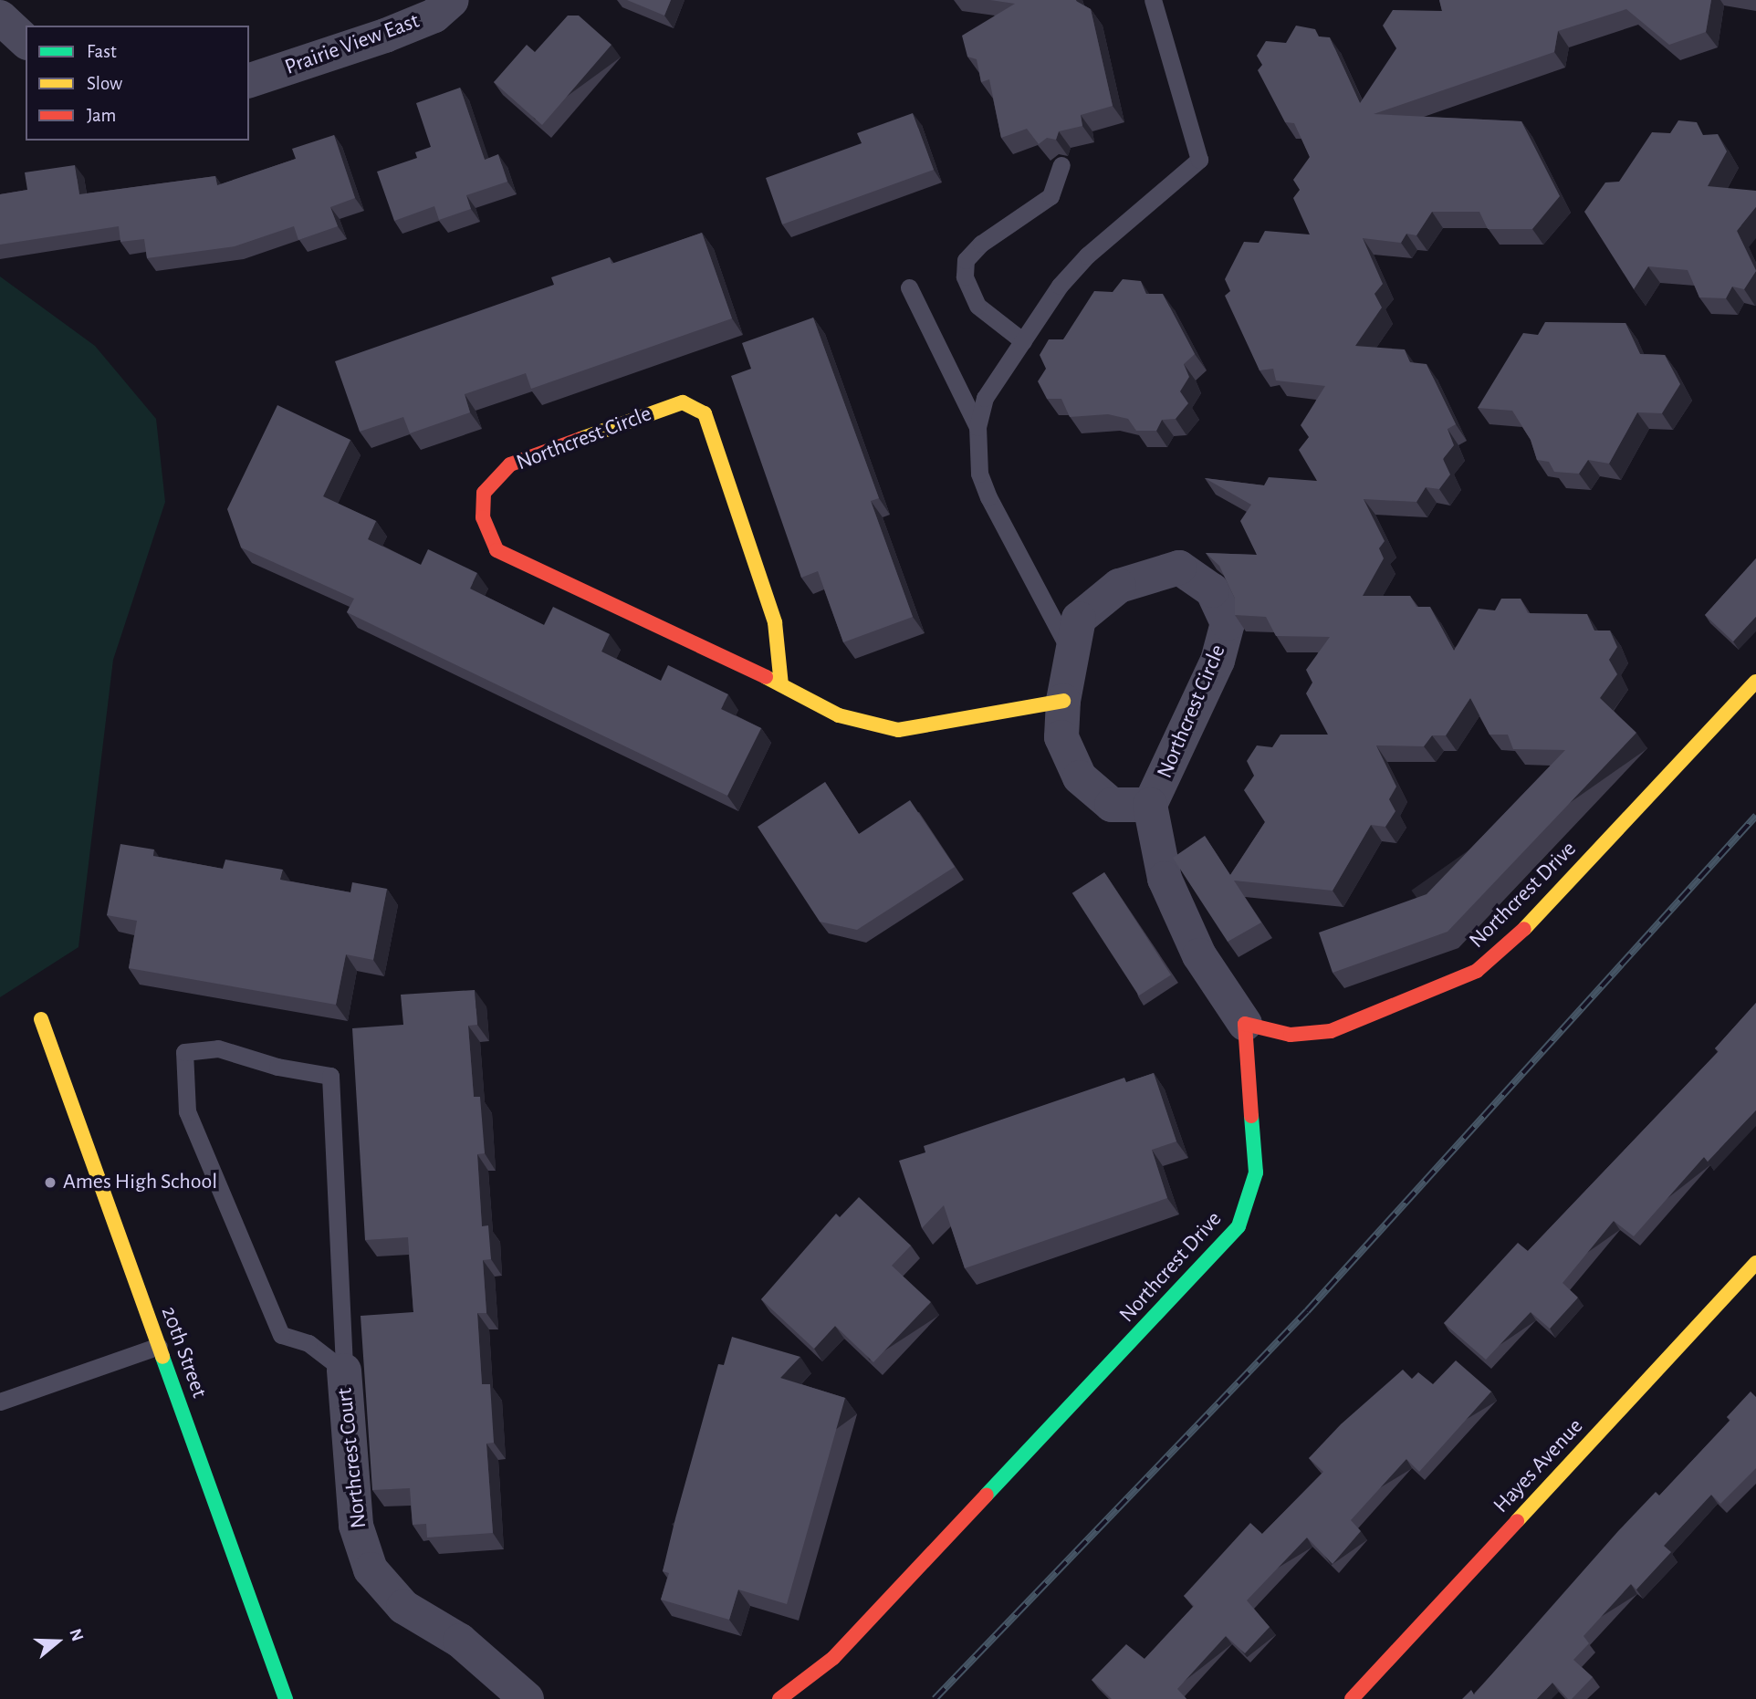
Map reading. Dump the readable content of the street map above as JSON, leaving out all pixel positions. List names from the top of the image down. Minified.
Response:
{"streets":{"street":["Prairie View East","Northcrest Circle","Northcrest Drive","20th Street","Northcrest Court","Hayes Avenue"]},"crossings":[["Northcrest Circle","Northcrest Drive"]],"places":["Ames High School"],"legend":["Fast","Slow","Jam"],"north":"right"}
